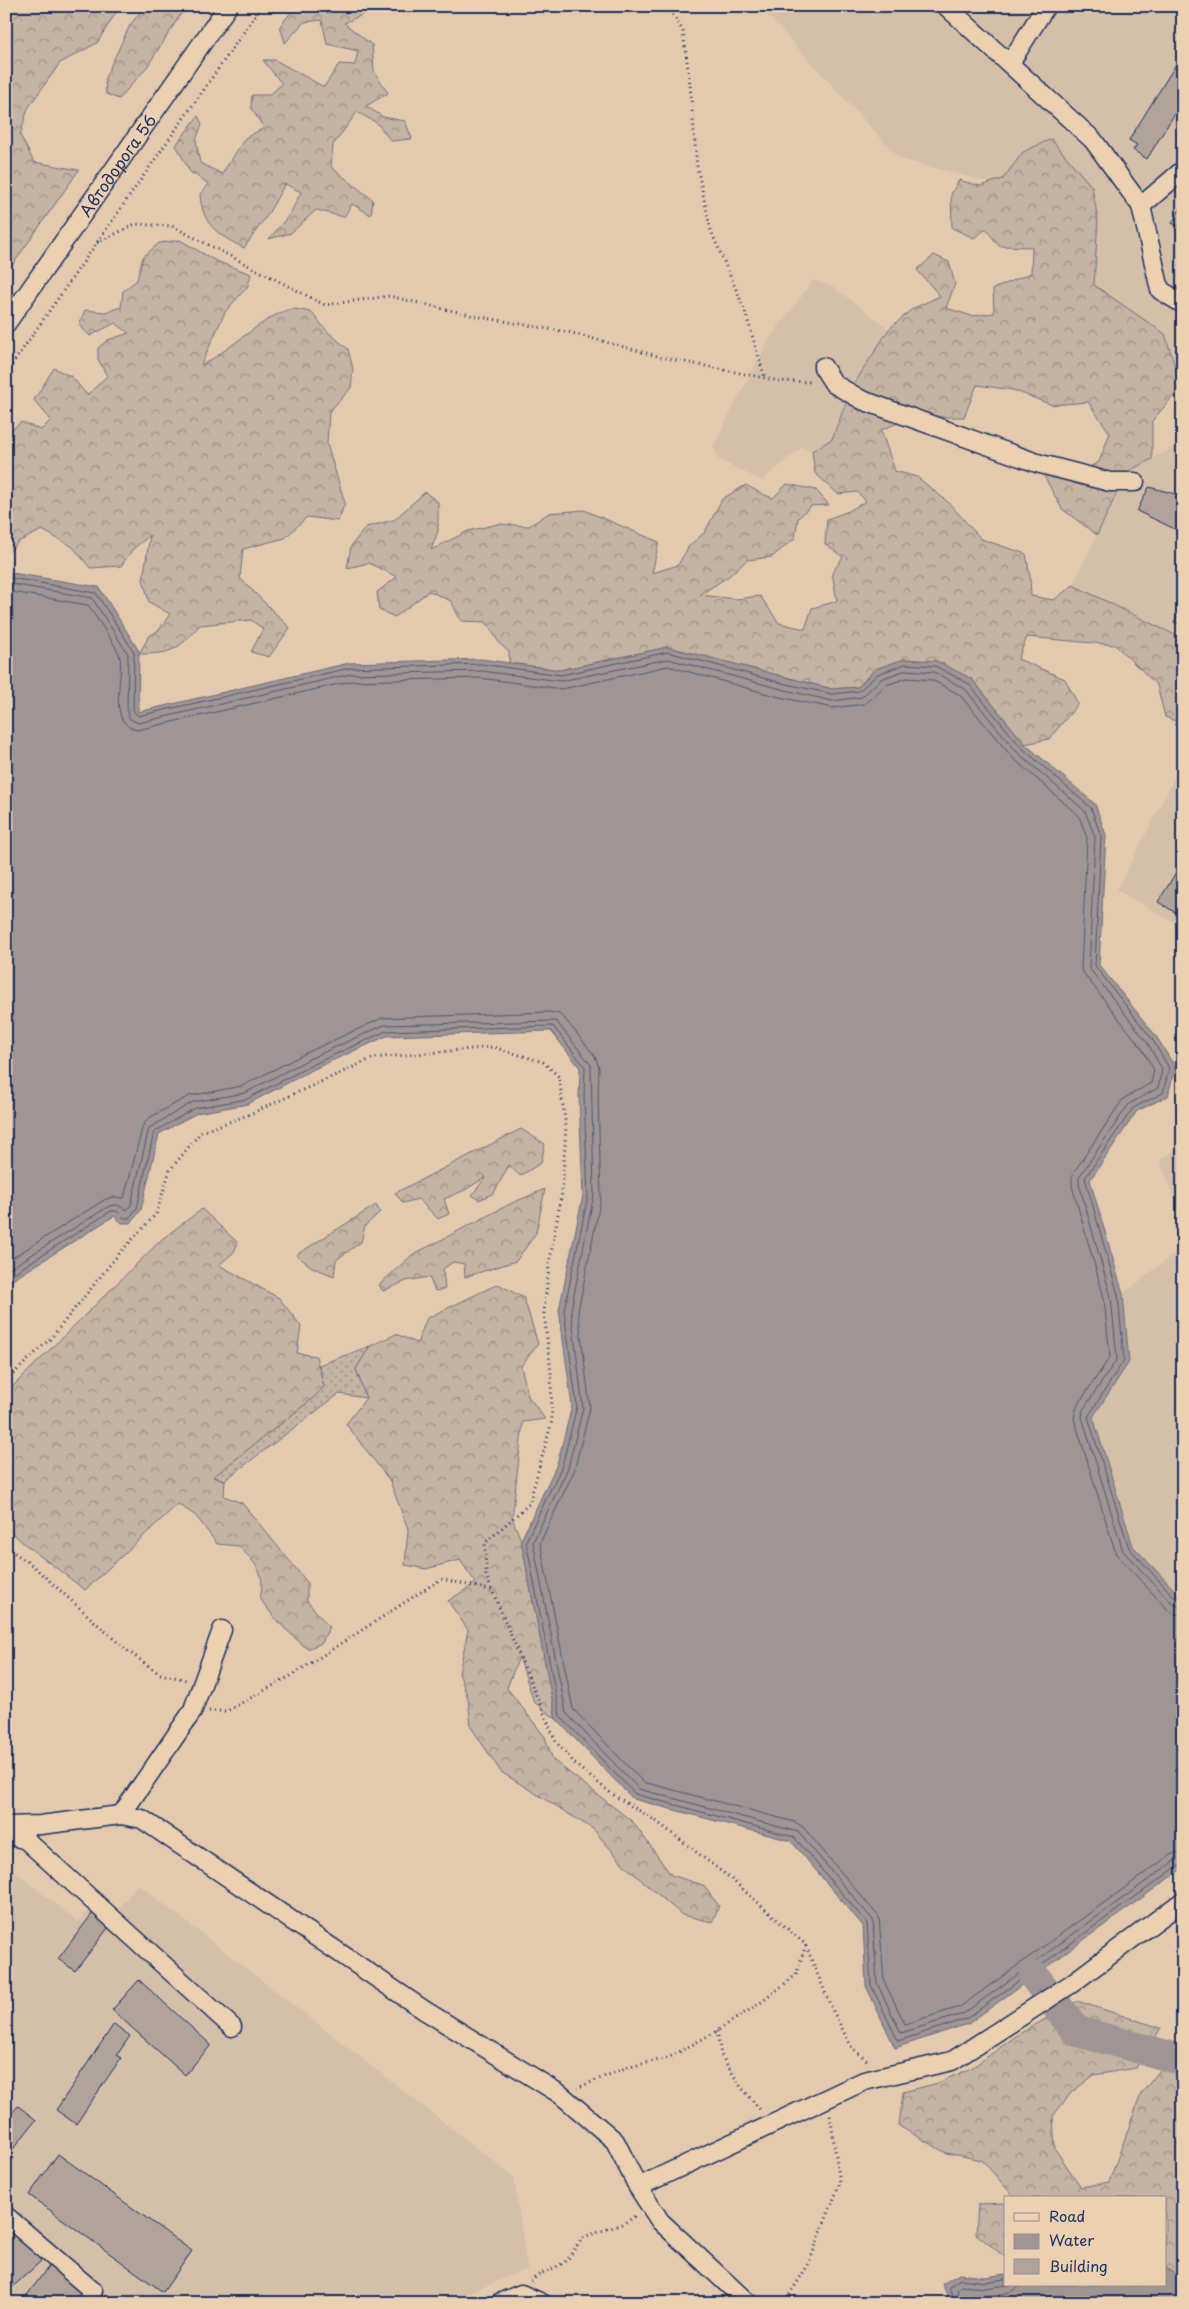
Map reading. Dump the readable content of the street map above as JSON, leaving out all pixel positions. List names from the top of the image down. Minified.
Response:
{"streets":{"street":["Автодорога 56"]},"legend":["Road","Water","Building"]}
